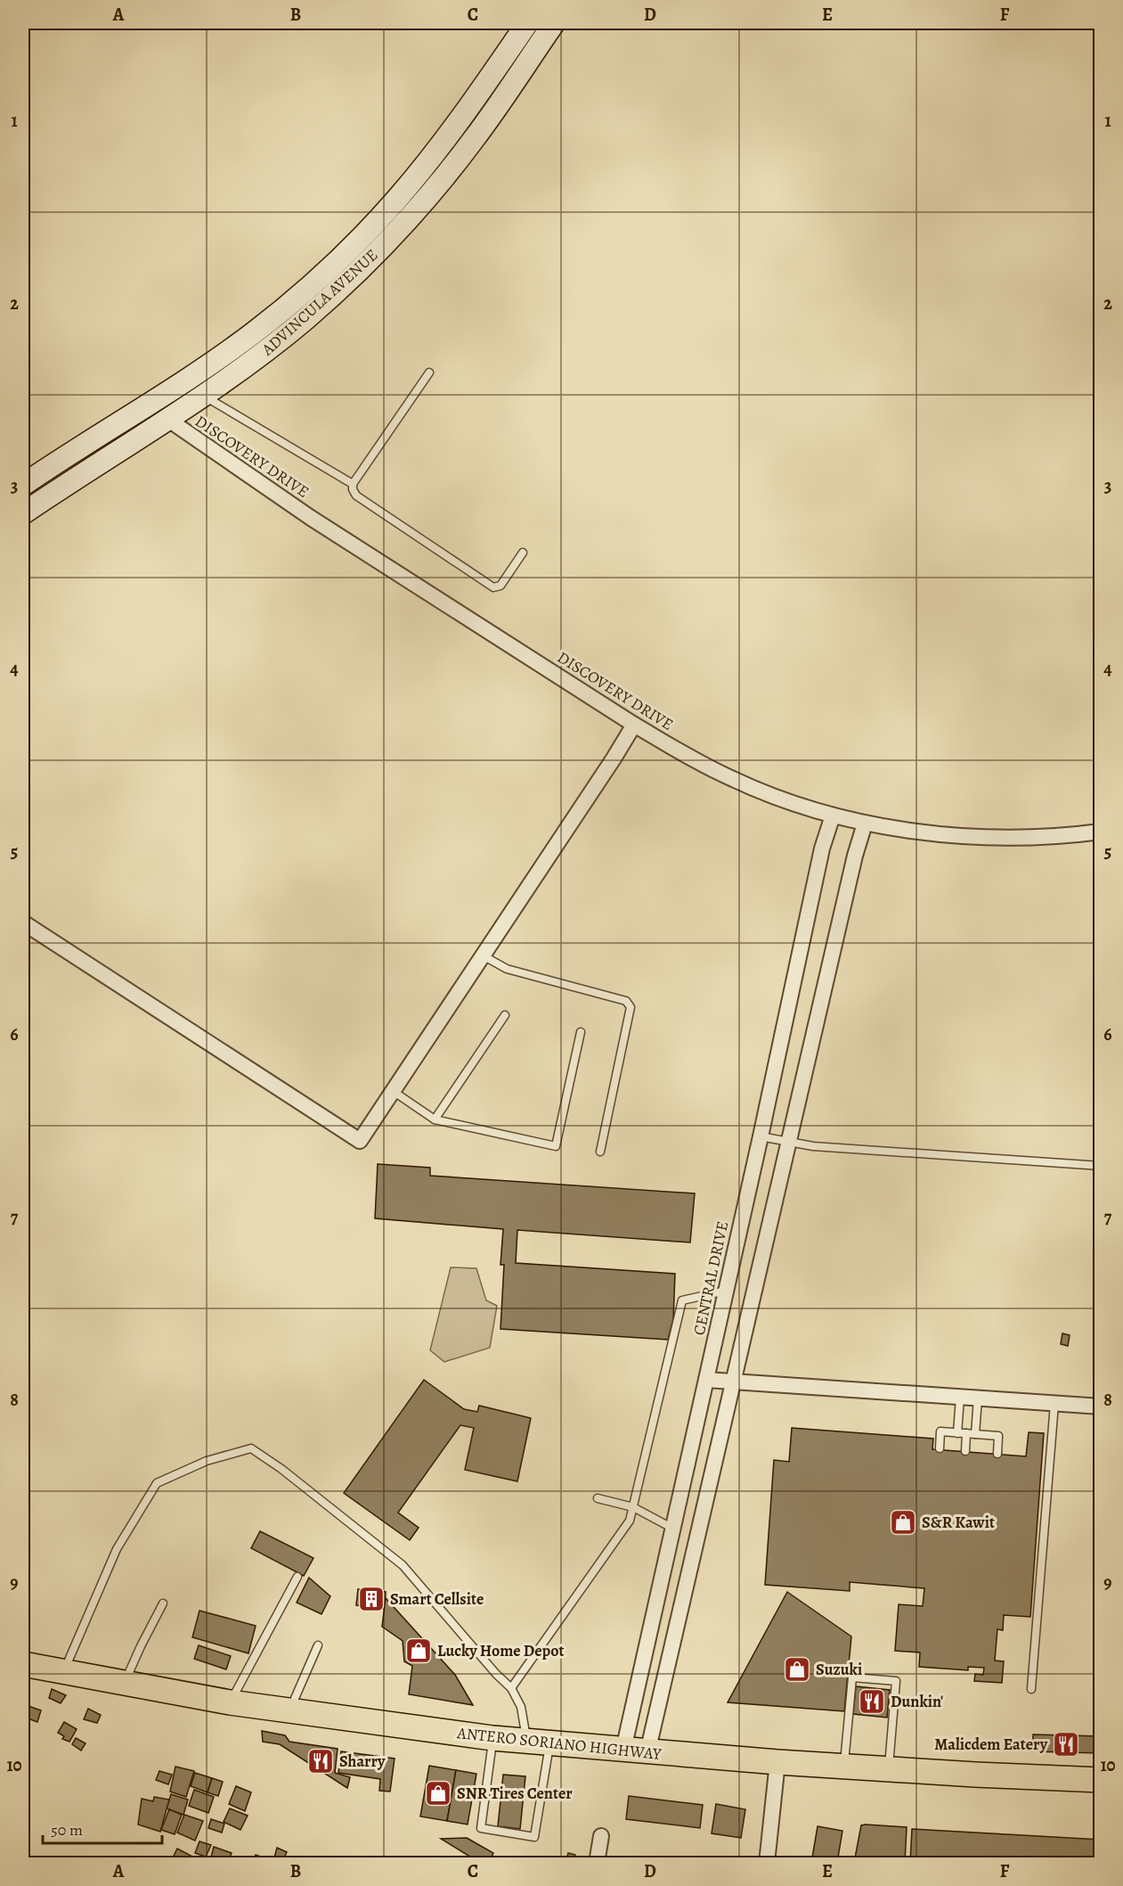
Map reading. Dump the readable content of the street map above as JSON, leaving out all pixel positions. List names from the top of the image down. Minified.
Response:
{"streets":{"main road":["ADVINCULA AVENUE","ANTERO SORIANO HIGHWAY"],"street":["DISCOVERY DRIVE","CENTRAL DRIVE"]},"crossings":[["ADVINCULA AVENUE","DISCOVERY DRIVE"],["DISCOVERY DRIVE","CENTRAL DRIVE"],["CENTRAL DRIVE","ANTERO SORIANO HIGHWAY"]],"places":{"shop":["S&R Kawit","Lucky Home Depot","Suzuki","SNR Tires Center"],"building":["Smart Cellsite"],"restaurant":["Dunkin'","Malicdem Eatery","Sharry"]},"scale_bar":"50 m","grid":{"columns":["A","B","C","D","E","F"],"rows":["1","2","3","4","5","6","7","8","9","10"]}}
